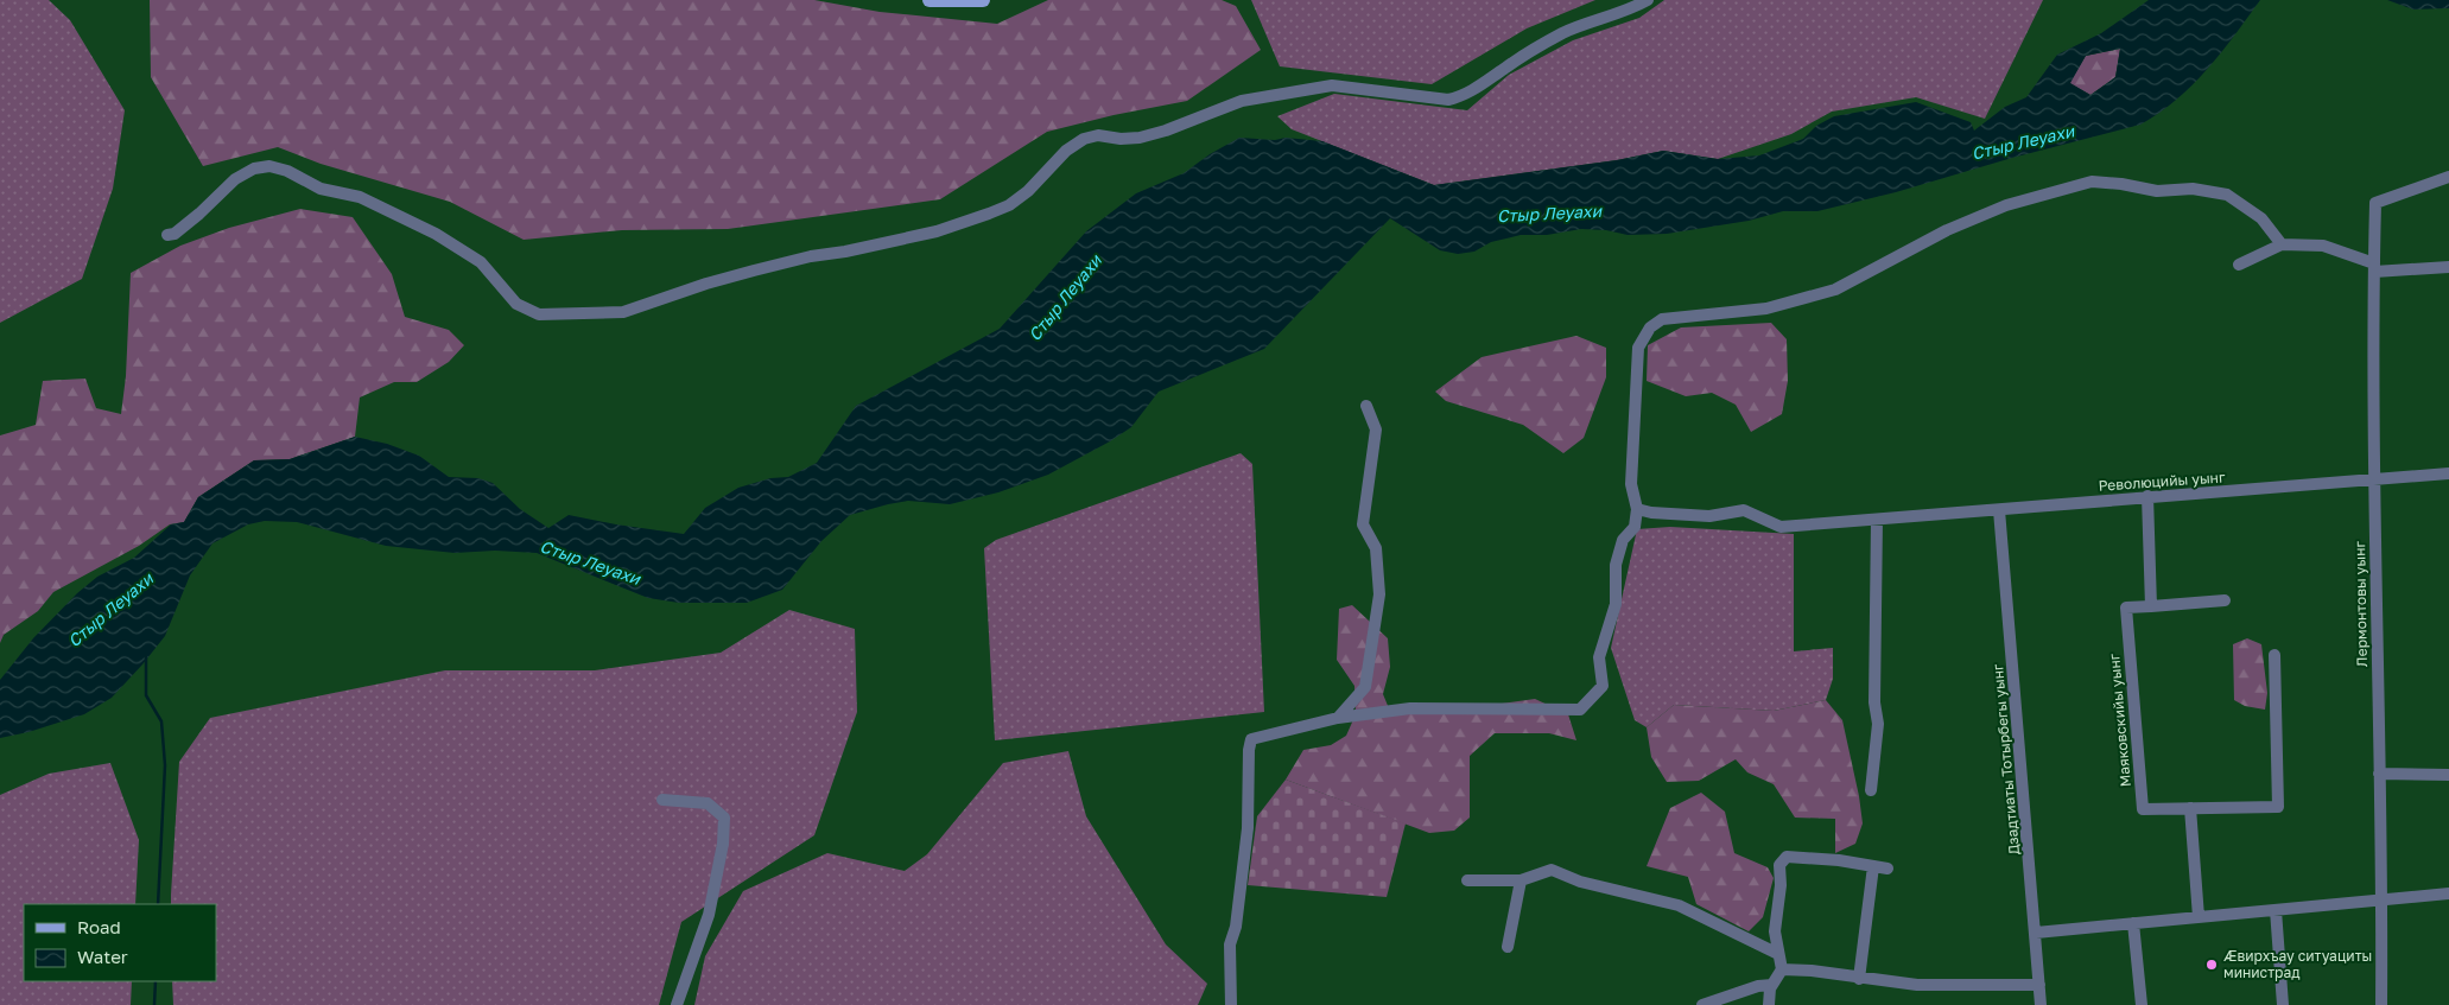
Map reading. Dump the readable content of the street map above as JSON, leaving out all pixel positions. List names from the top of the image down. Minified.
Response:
{"streets":{"street":["Революцийы уынг","Лермонтовы уынг","Маяковскийы уынг","Дзадтиаты Тотырбегы уынг"]},"crossings":[["Революцийы уынг","Лермонтовы уынг"],["Революцийы уынг","Дзадтиаты Тотырбегы уынг"]],"water":["Стыр Леуахи"],"places":["Æвирхъау ситуациты министрад"],"legend":["Road","Water"]}
